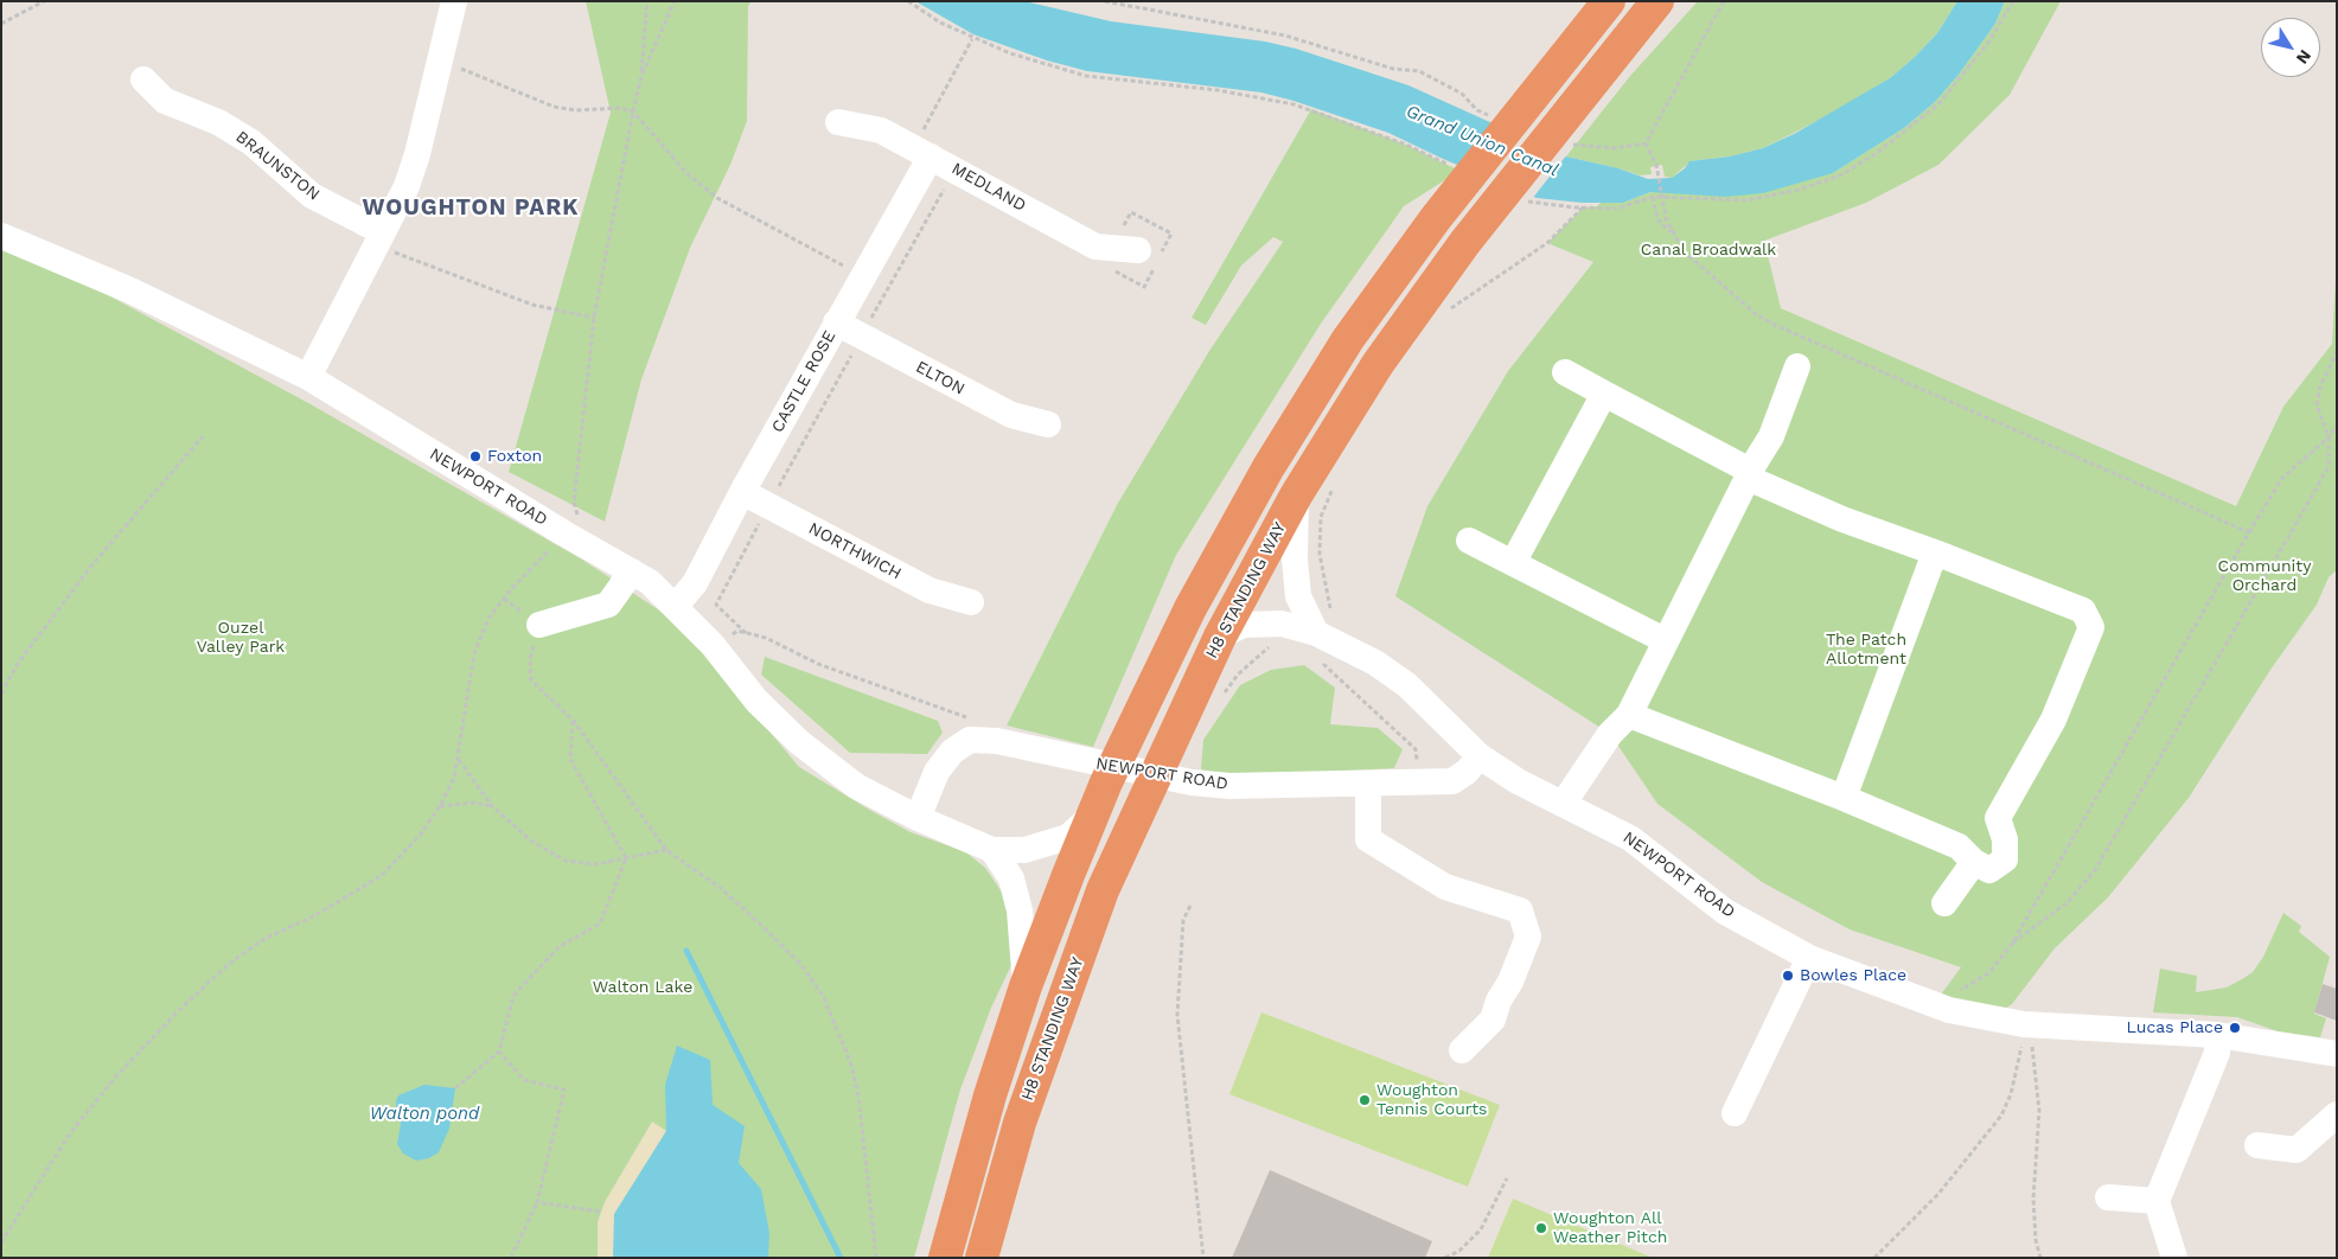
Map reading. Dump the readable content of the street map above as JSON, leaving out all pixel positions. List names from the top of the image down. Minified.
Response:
{"streets":{"highway":["H8 STANDING WAY"],"street":["BRAUNSTON","MEDLAND","ELTON","CASTLE ROSE","NEWPORT ROAD","NORTHWICH"]},"crossings":[["MEDLAND","CASTLE ROSE"],["ELTON","CASTLE ROSE"],["CASTLE ROSE","NEWPORT ROAD"],["CASTLE ROSE","NORTHWICH"],["NEWPORT ROAD","H8 STANDING WAY"]],"districts":["WOUGHTON PARK"],"water":["Grand Union Canal","Walton pond"],"parks":["Canal Broadwalk","Community Orchard","Ouzel Valley Park","The Patch Allotment","Walton Lake"],"places":["Foxton","Bowles Place","Lucas Place","Woughton Tennis Courts","Woughton All Weather Pitch"],"north":"bottom right"}
